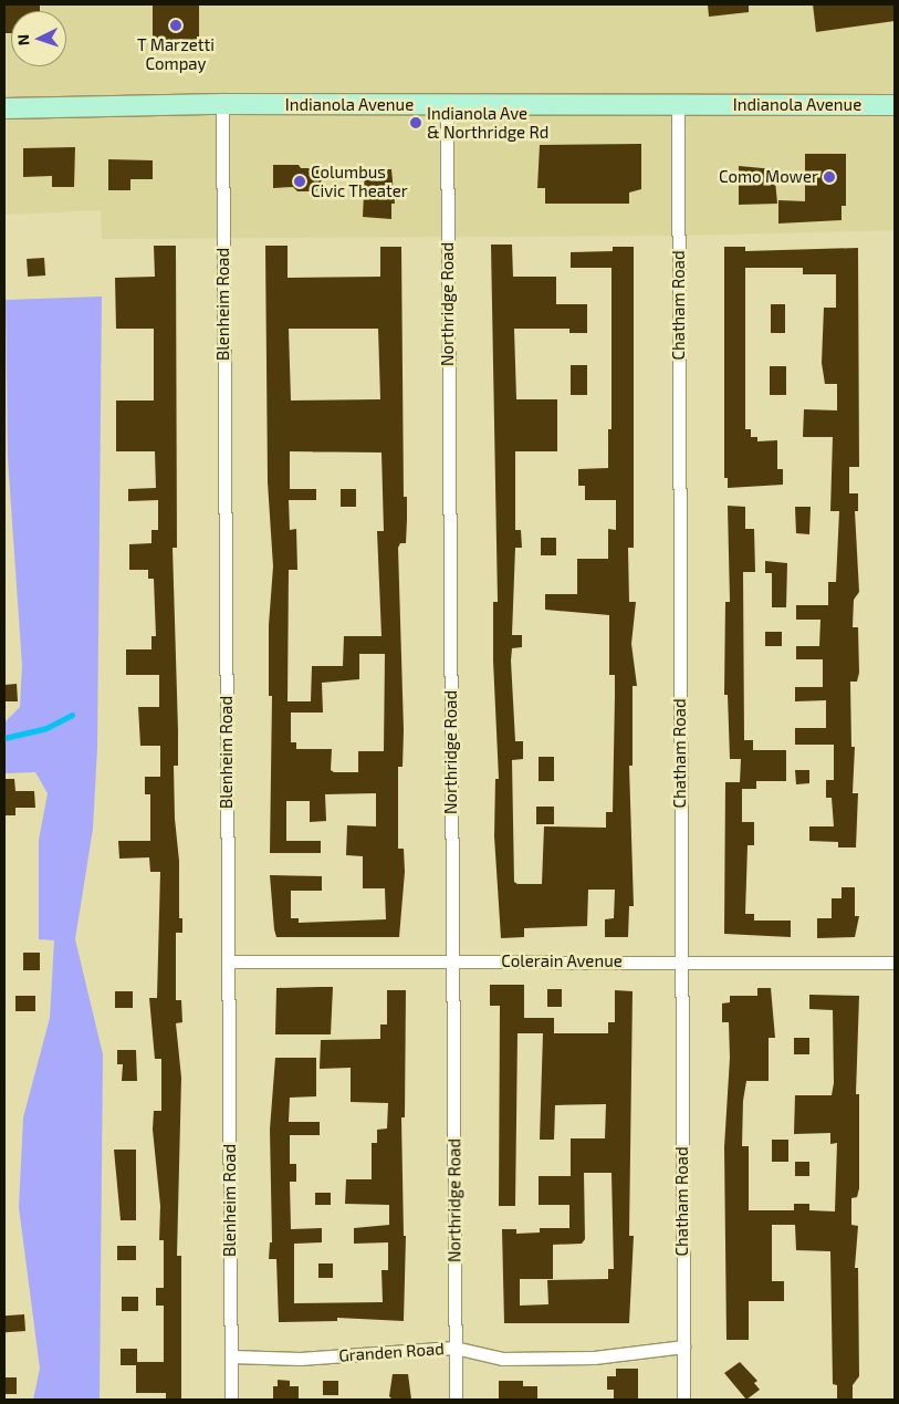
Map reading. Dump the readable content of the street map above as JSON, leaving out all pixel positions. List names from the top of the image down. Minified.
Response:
{"streets":{"main road":["Indianola Avenue"],"street":["Blenheim Road","Northridge Road","Chatham Road","Colerain Avenue","Granden Road"]},"crossings":[["Indianola Avenue","Blenheim Road"],["Indianola Avenue","Northridge Road"],["Indianola Avenue","Chatham Road"],["Blenheim Road","Colerain Avenue"],["Blenheim Road","Granden Road"],["Northridge Road","Colerain Avenue"],["Northridge Road","Granden Road"],["Chatham Road","Colerain Avenue"],["Chatham Road","Granden Road"]],"places":["T Marzetti Compay","Indianola Ave & Northridge Rd","Como Mower","Columbus Civic Theater"],"north":"left"}
